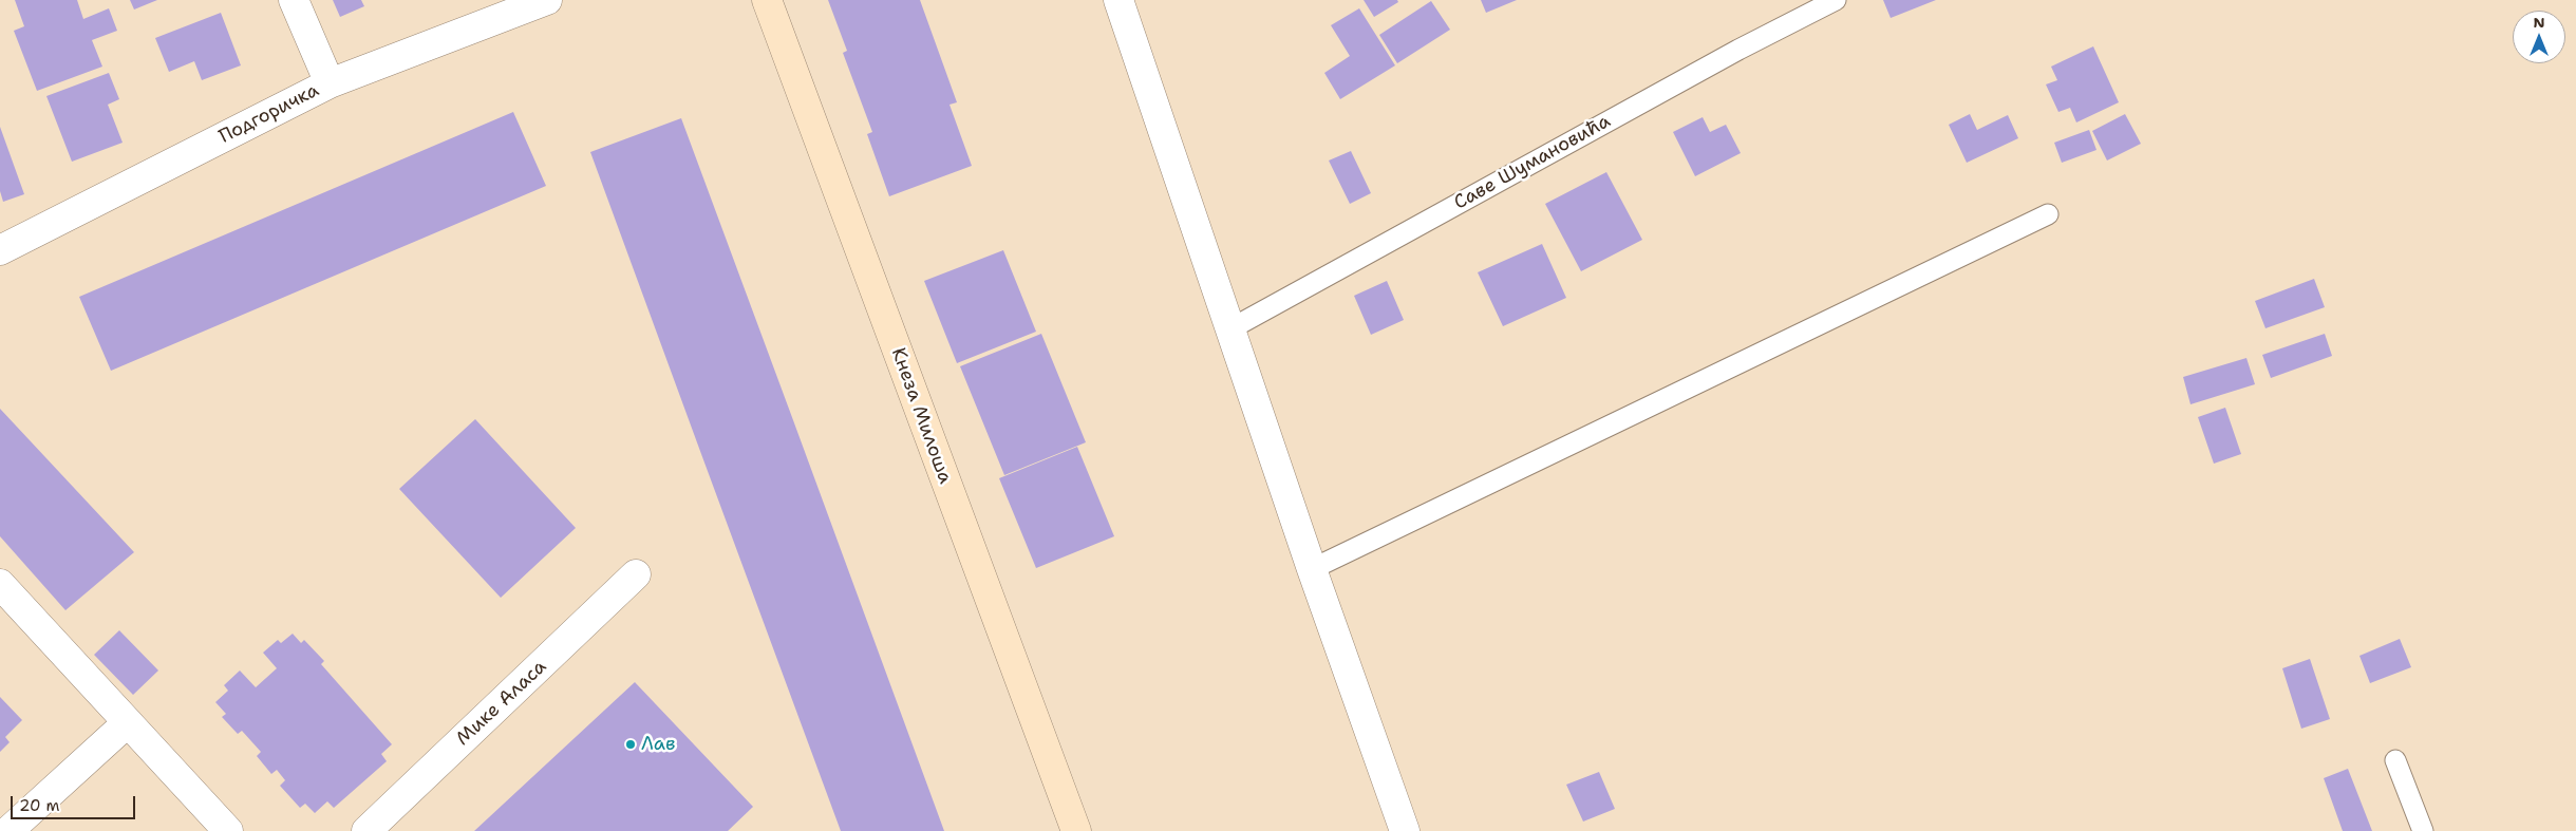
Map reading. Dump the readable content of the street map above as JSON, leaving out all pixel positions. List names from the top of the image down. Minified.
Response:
{"streets":{"main road":["Кнеза Милоша"],"street":["Подгоричка","Мике Аласа"],"lane":["Саве Шумановића"]},"places":["Лав"],"scale_bar":"20 m","north":"top"}
